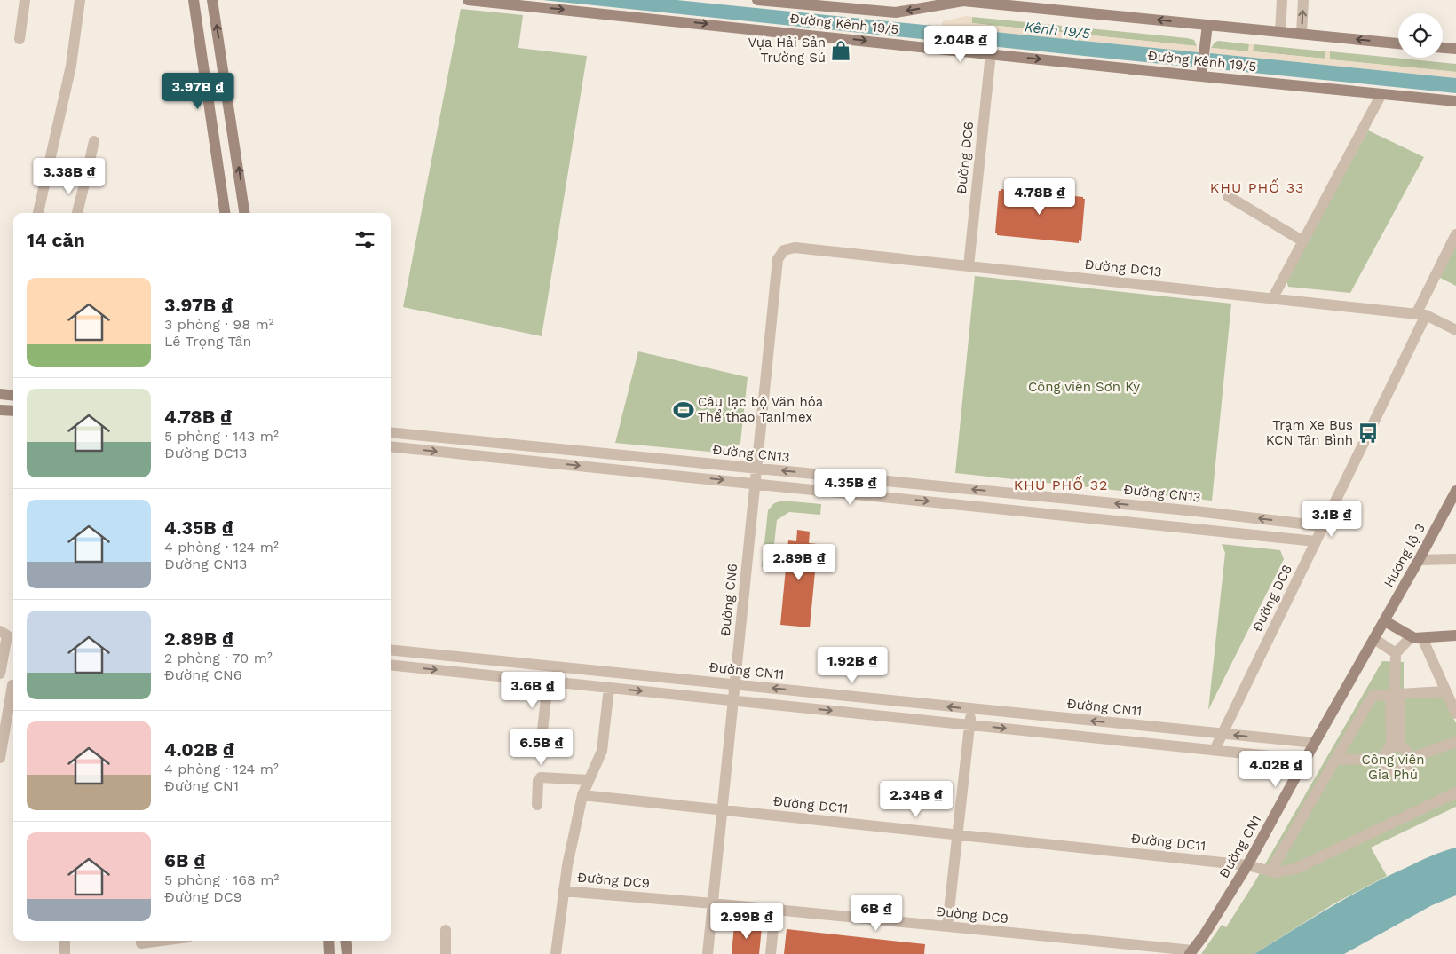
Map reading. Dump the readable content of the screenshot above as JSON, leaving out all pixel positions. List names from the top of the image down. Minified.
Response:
{"streets":{"street":["Đường Kênh 19/5","Đường DC6","Đường DC13","Đường CN13","Hương lộ 3","Đường DC8","Đường CN6","Đường CN11","Đường DC11","Đường CN1","Đường DC9"]},"crossings":[["Đường Kênh 19/5","Đường DC6"],["Đường DC6","Đường DC13"],["Đường DC13","Đường DC8"],["Đường DC13","Đường CN6"],["Đường CN13","Đường DC8"],["Đường CN13","Đường CN6"],["Hương lộ 3","Đường CN1"],["Đường DC8","Đường CN11"],["Đường CN6","Đường CN11"],["Đường CN6","Đường DC11"],["Đường CN6","Đường DC9"],["Đường CN11","Đường CN1"],["Đường DC11","Đường CN1"],["Đường CN1","Đường DC9"]],"districts":["KHU PHỐ 33","KHU PHỐ 32"],"water":["Kênh 19/5"],"parks":["Công viên Sơn Kỳ","Công viên Gia Phú"],"places":{"shop":["Vựa Hải Sản Trường Sú"],"sports":["Câu lạc bộ Văn hóa Thể thao Tanimex"],"bus stop":["Trạm Xe Bus KCN Tân Bình"]},"page":{"price":["2.04B ₫","3.97B ₫","3.38B ₫","4.78B ₫","4.35B ₫","3.1B ₫","2.89B ₫","1.92B ₫","3.6B ₫","6.5B ₫","4.02B ₫","2.34B ₫","6B ₫","2.99B ₫"],"heading":"14 căn","list":[{"name":"3.97B ₫","note":"3 phòng · 98 m² · Lê Trọng Tấn"},{"name":"4.78B ₫","note":"5 phòng · 143 m² · Đường DC13"},{"name":"4.35B ₫","note":"4 phòng · 124 m² · Đường CN13"},{"name":"2.89B ₫","note":"2 phòng · 70 m² · Đường CN6"},{"name":"4.02B ₫","note":"4 phòng · 124 m² · Đường CN1"},{"name":"6B ₫","note":"5 phòng · 168 m² · Đường DC9"}]}}
